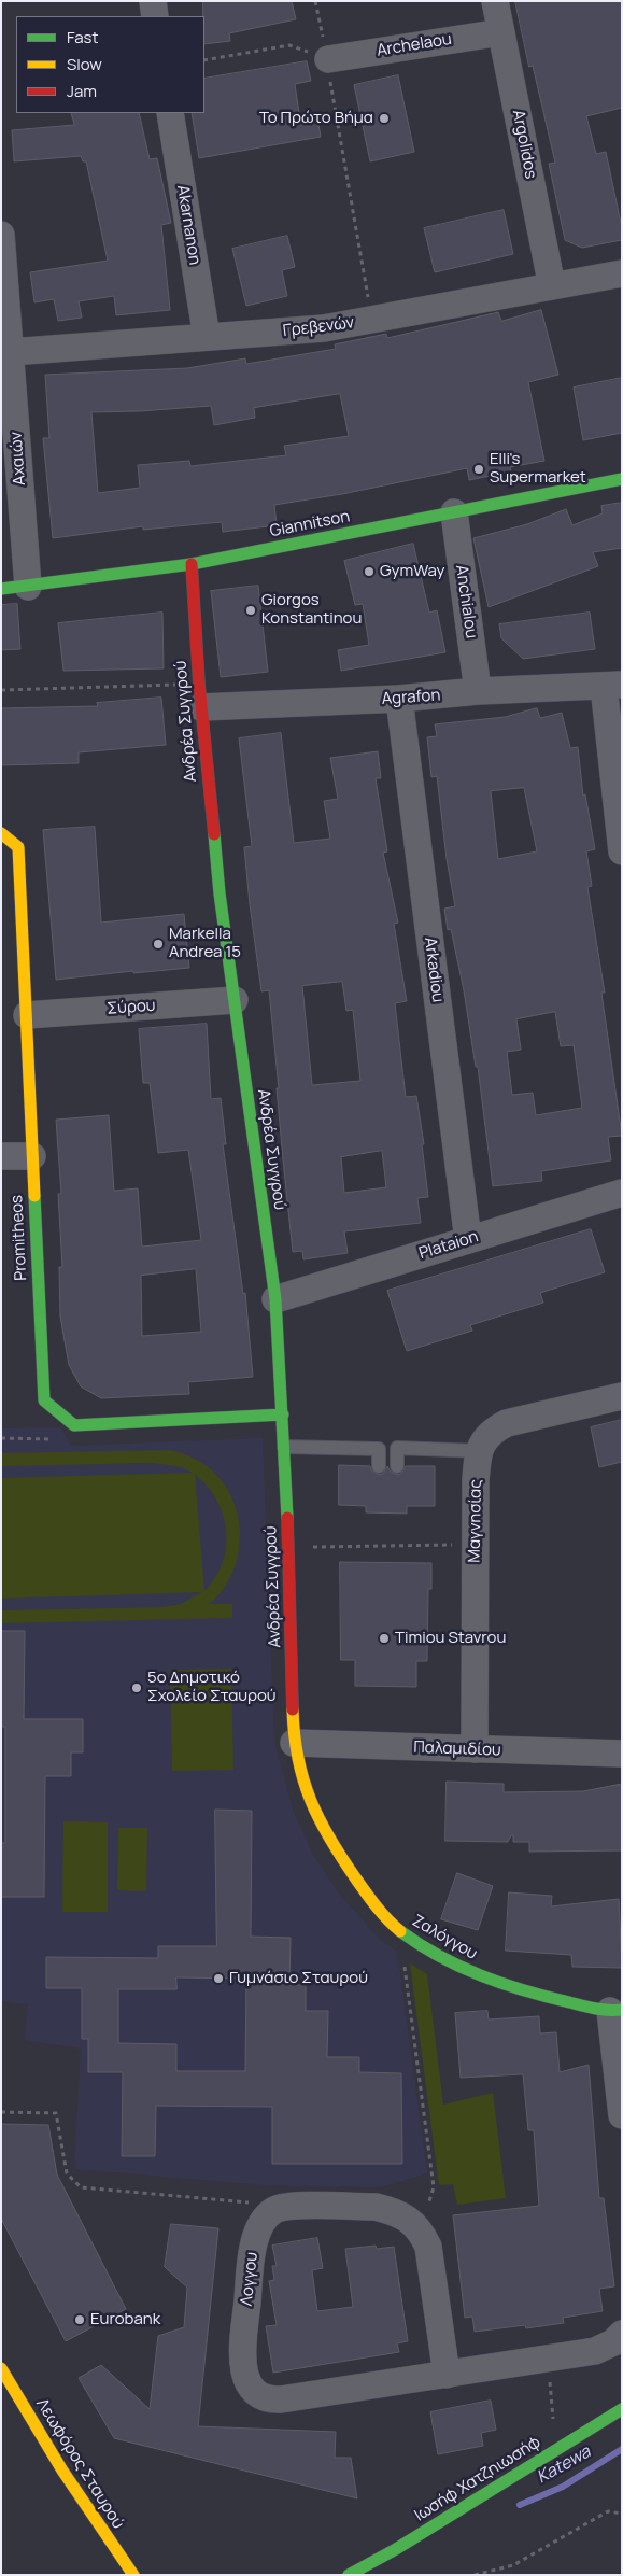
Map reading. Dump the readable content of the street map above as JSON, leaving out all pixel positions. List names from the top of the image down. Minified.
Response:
{"streets":{"street":["Archelaou","Argolidos","Akarnanon","Γρεβενών","Αχαιών","Giannitson","Anchialou","Agrafon","Ανδρέα Συγγρού","Arkadiou","Σύρου","Promitheos","Plataion","Μαγνησίας","Παλαμιδίου","Ζαλόγγου","Λογγου","Λεωφόρος Σταυρού","Ιωσήφ Χατζηιωσήφ"]},"crossings":[["Archelaou","Argolidos"],["Argolidos","Γρεβενών"],["Akarnanon","Γρεβενών"],["Γρεβενών","Αχαιών"],["Αχαιών","Giannitson"],["Giannitson","Anchialou"],["Giannitson","Ανδρέα Συγγρού"],["Anchialou","Agrafon"],["Agrafon","Ανδρέα Συγγρού"],["Agrafon","Arkadiou"],["Ανδρέα Συγγρού","Σύρου"],["Ανδρέα Συγγρού","Plataion"],["Ανδρέα Συγγρού","Παλαμιδίου"],["Ανδρέα Συγγρού","Ζαλόγγου"],["Arkadiou","Plataion"],["Σύρου","Promitheos"],["Μαγνησίας","Παλαμιδίου"],["Παλαμιδίου","Ζαλόγγου"]],"water":["Katewa"],"places":["Το Πρώτο Βήμα","Elli's Supermarket","GymWay","Giorgos Konstantinou","Markella Andrea 15","Timiou Stavrou","5ο Δημοτικό Σχολείο Σταυρού","Γυμνάσιο Σταυρού","Eurobank"],"legend":["Fast","Slow","Jam"]}
